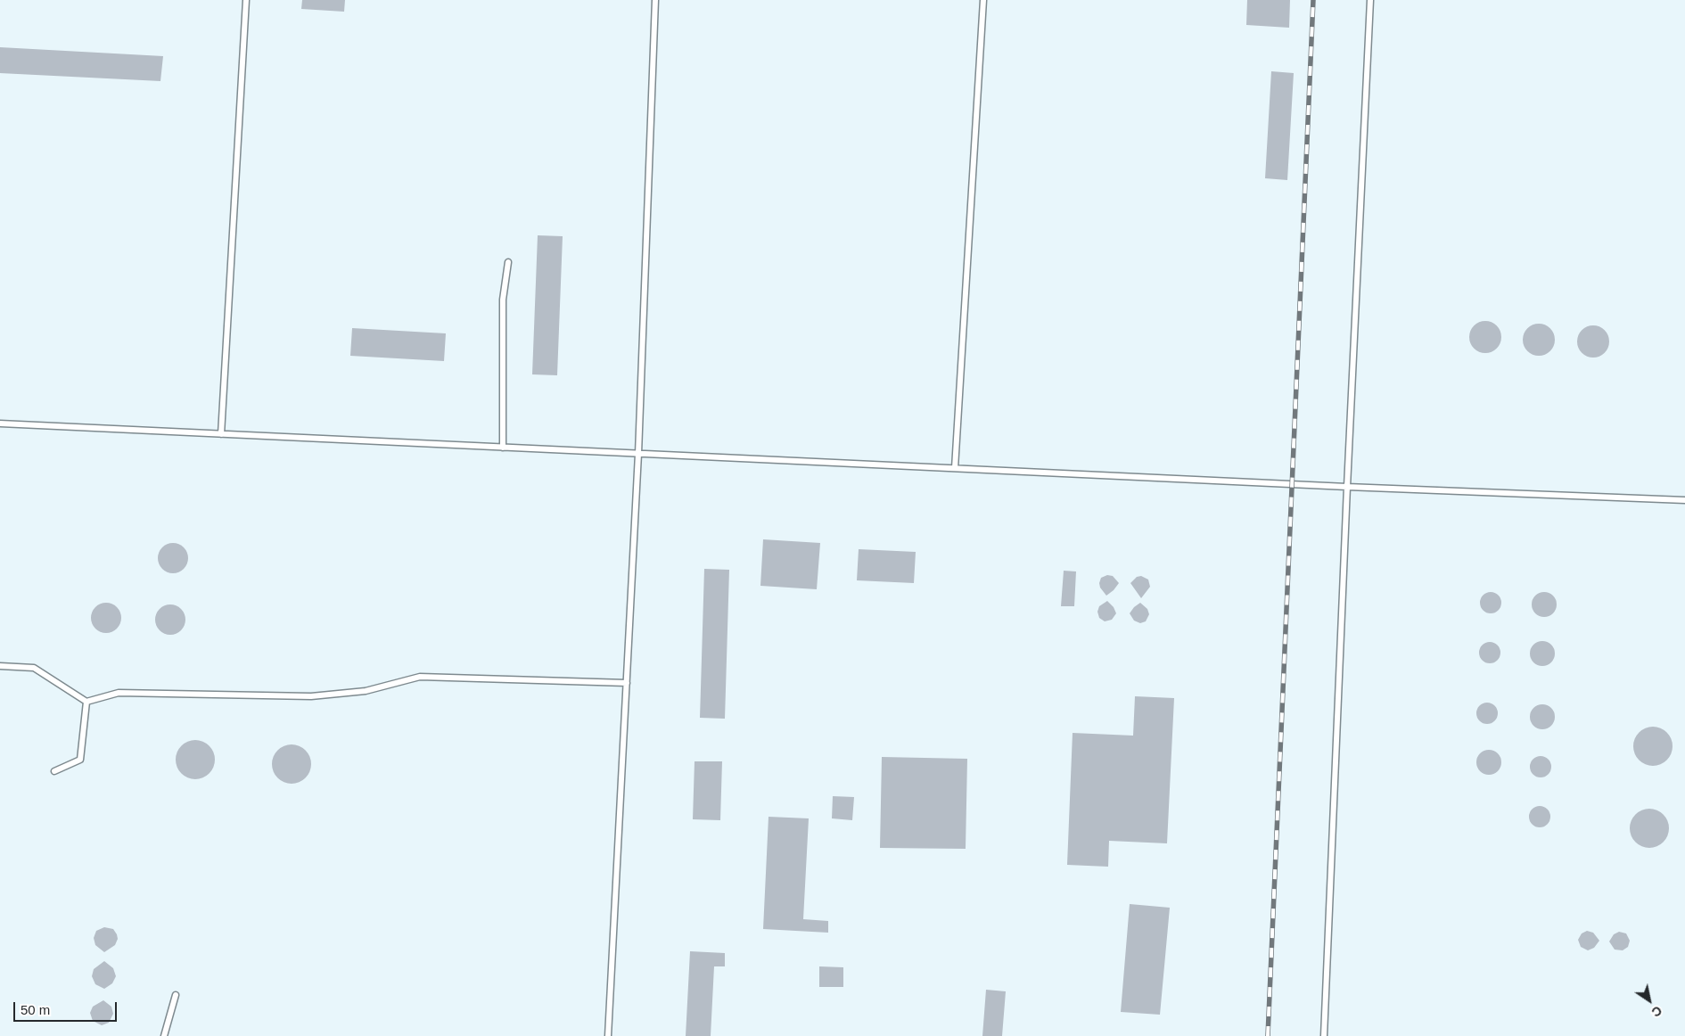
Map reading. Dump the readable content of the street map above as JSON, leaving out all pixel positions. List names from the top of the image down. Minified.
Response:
{"scale_bar":"50 m","north":"bottom right"}
